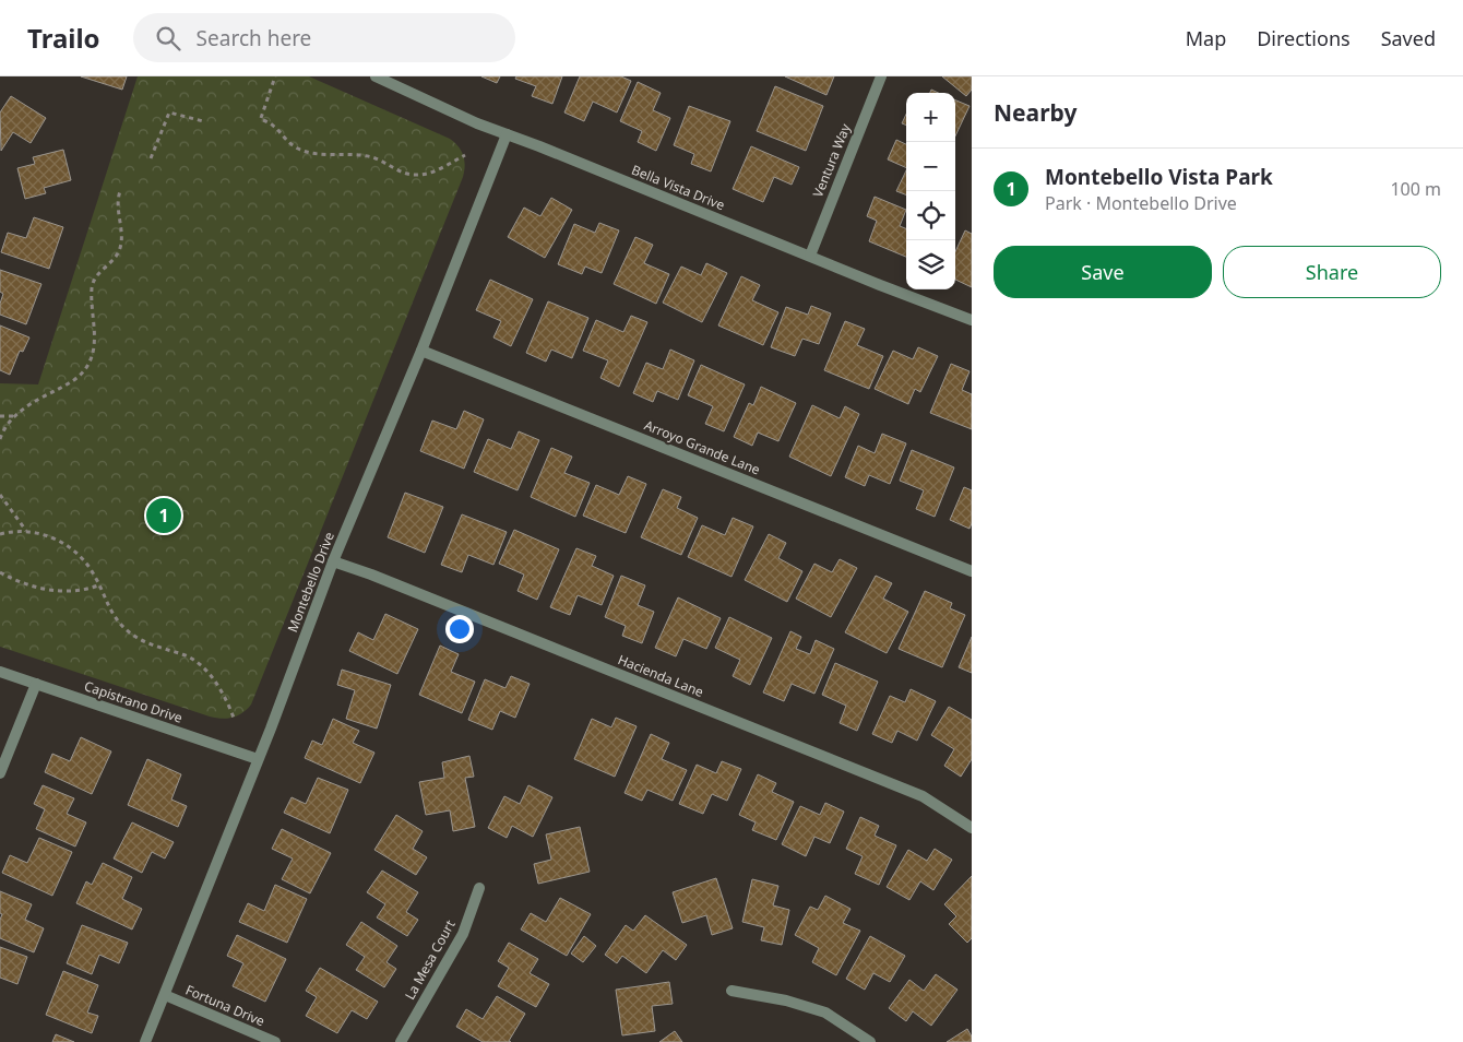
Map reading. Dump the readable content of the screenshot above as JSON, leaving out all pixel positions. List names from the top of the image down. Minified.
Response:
{"streets":{"street":["Ventura Way","Bella Vista Drive","Arroyo Grande Lane","Montebello Drive","Hacienda Lane","Capistrano Drive","La Mesa Court","Fortuna Drive"]},"crossings":[["Ventura Way","Bella Vista Drive"],["Bella Vista Drive","Montebello Drive"],["Arroyo Grande Lane","Montebello Drive"],["Montebello Drive","Hacienda Lane"],["Montebello Drive","Capistrano Drive"],["Montebello Drive","Fortuna Drive"]],"page":{"header":"Trailo","search":"Search here","nav":["Map","Directions","Saved"],"heading":"Nearby","map_buttons":["+","−"],"list":[{"mark":"1","name":"Montebello Vista Park","note":"Park · Montebello Drive","value":"100 m"}],"buttons":["Save","Share"],"pins":"1"}}
